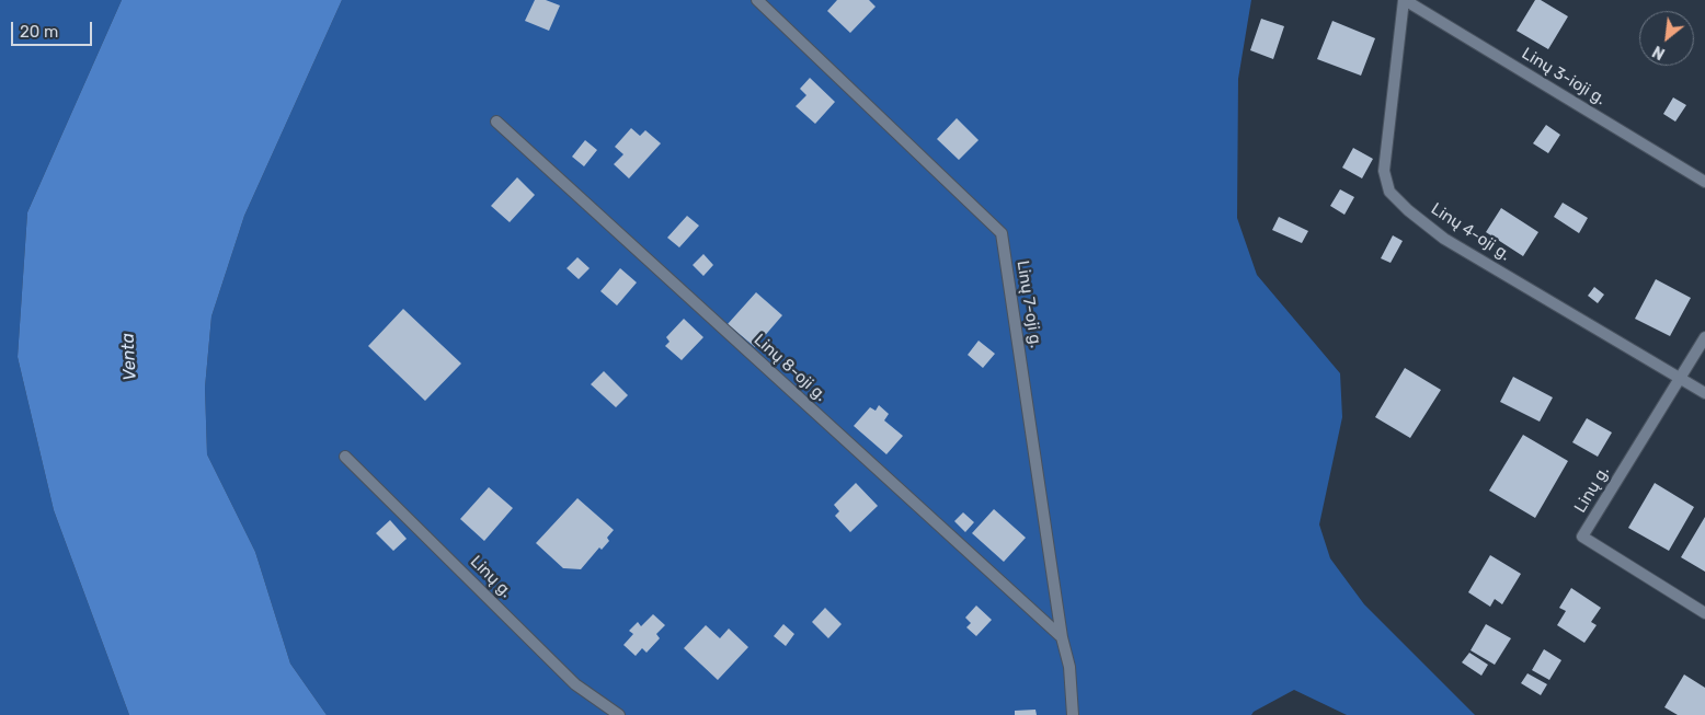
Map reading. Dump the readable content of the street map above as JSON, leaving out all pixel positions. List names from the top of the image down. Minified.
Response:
{"streets":{"street":["Linų 3-ioji g.","Linų 4-oji g.","Linų 7-oji g.","Linų 8-oji g.","Linų g."]},"crossings":[["Linų 3-ioji g.","Linų 4-oji g."],["Linų 4-oji g.","Linų g."],["Linų 7-oji g.","Linų 8-oji g."]],"water":["Venta"],"scale_bar":"20 m","north":"bottom left"}
